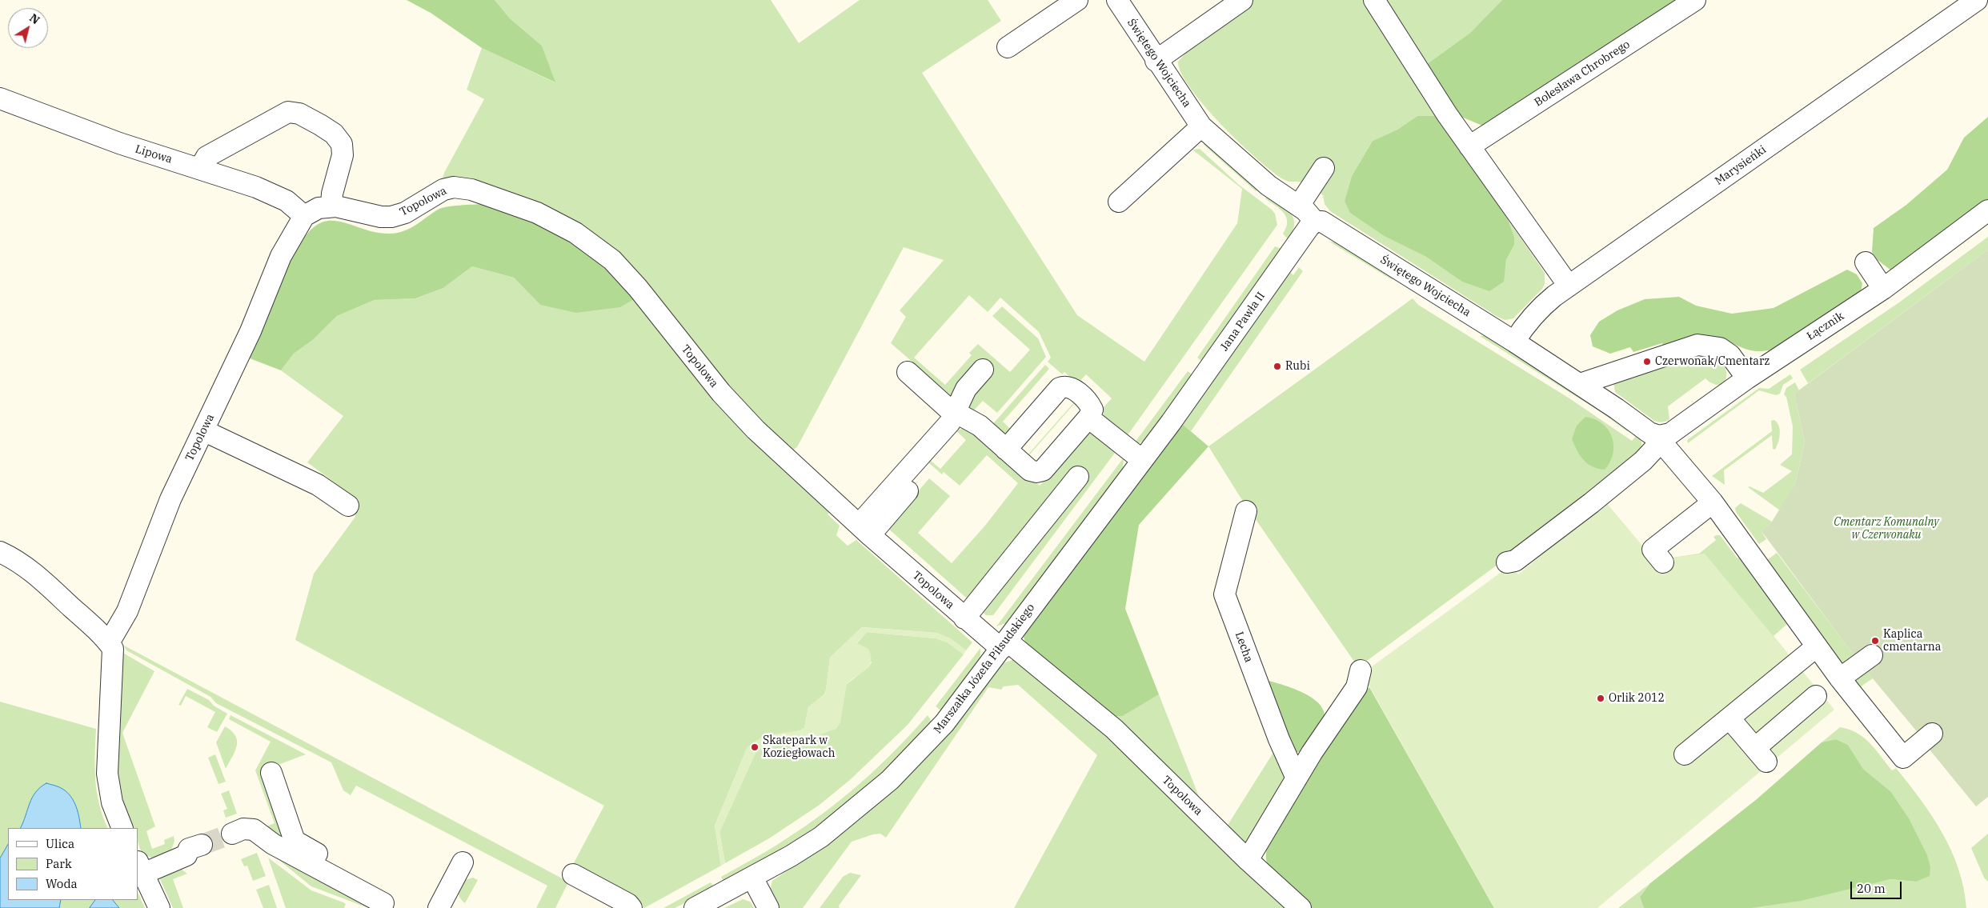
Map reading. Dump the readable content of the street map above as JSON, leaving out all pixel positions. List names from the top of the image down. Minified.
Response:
{"streets":{"street":["Świętego Wojciecha","Bolesława Chrobrego","Lipowa","Marysieńki","Topolowa","Jana Pawła II","Łącznik","Lecha","Marszałka Józefa Piłsudskiego"]},"crossings":[["Świętego Wojciecha","Marysieńki"],["Świętego Wojciecha","Jana Pawła II"],["Świętego Wojciecha","Łącznik"],["Lipowa","Topolowa"],["Topolowa","Marszałka Józefa Piłsudskiego"],["Jana Pawła II","Marszałka Józefa Piłsudskiego"]],"parks":["Cmentarz Komunalny w Czerwonaku"],"places":["Czerwonak/Cmentarz","Rubi","Kaplica cmentarna","Orlik 2012","Skatepark w Koziegłowach"],"legend":["Ulica","Park","Woda"],"scale_bar":"20 m","north":"top right"}
